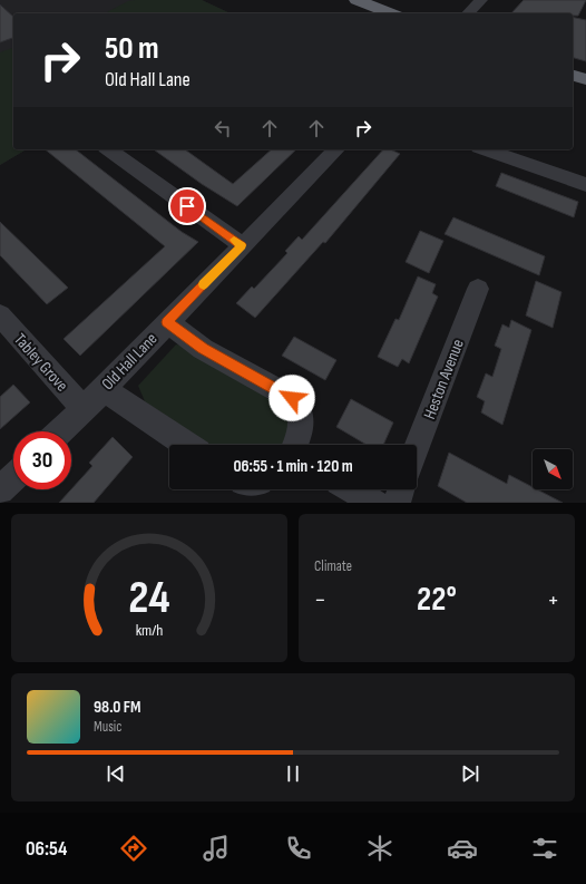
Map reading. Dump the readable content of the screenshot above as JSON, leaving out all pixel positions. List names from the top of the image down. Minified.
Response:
{"streets":{"street":["Old Hall Lane","Tabley Grove","Heston Avenue"]},"crossings":[["Old Hall Lane","Tabley Grove"]],"north":"bottom right","page":{"turn":["50 m","Old Hall Lane"],"limit":"30","trip":"06:55 · 1 min · 120 m","tile":"Climate","heat":["−","22°","+"],"song":["98.0 FM","Music"],"tabs":"06:54","gauge":["24","km/h"]}}
